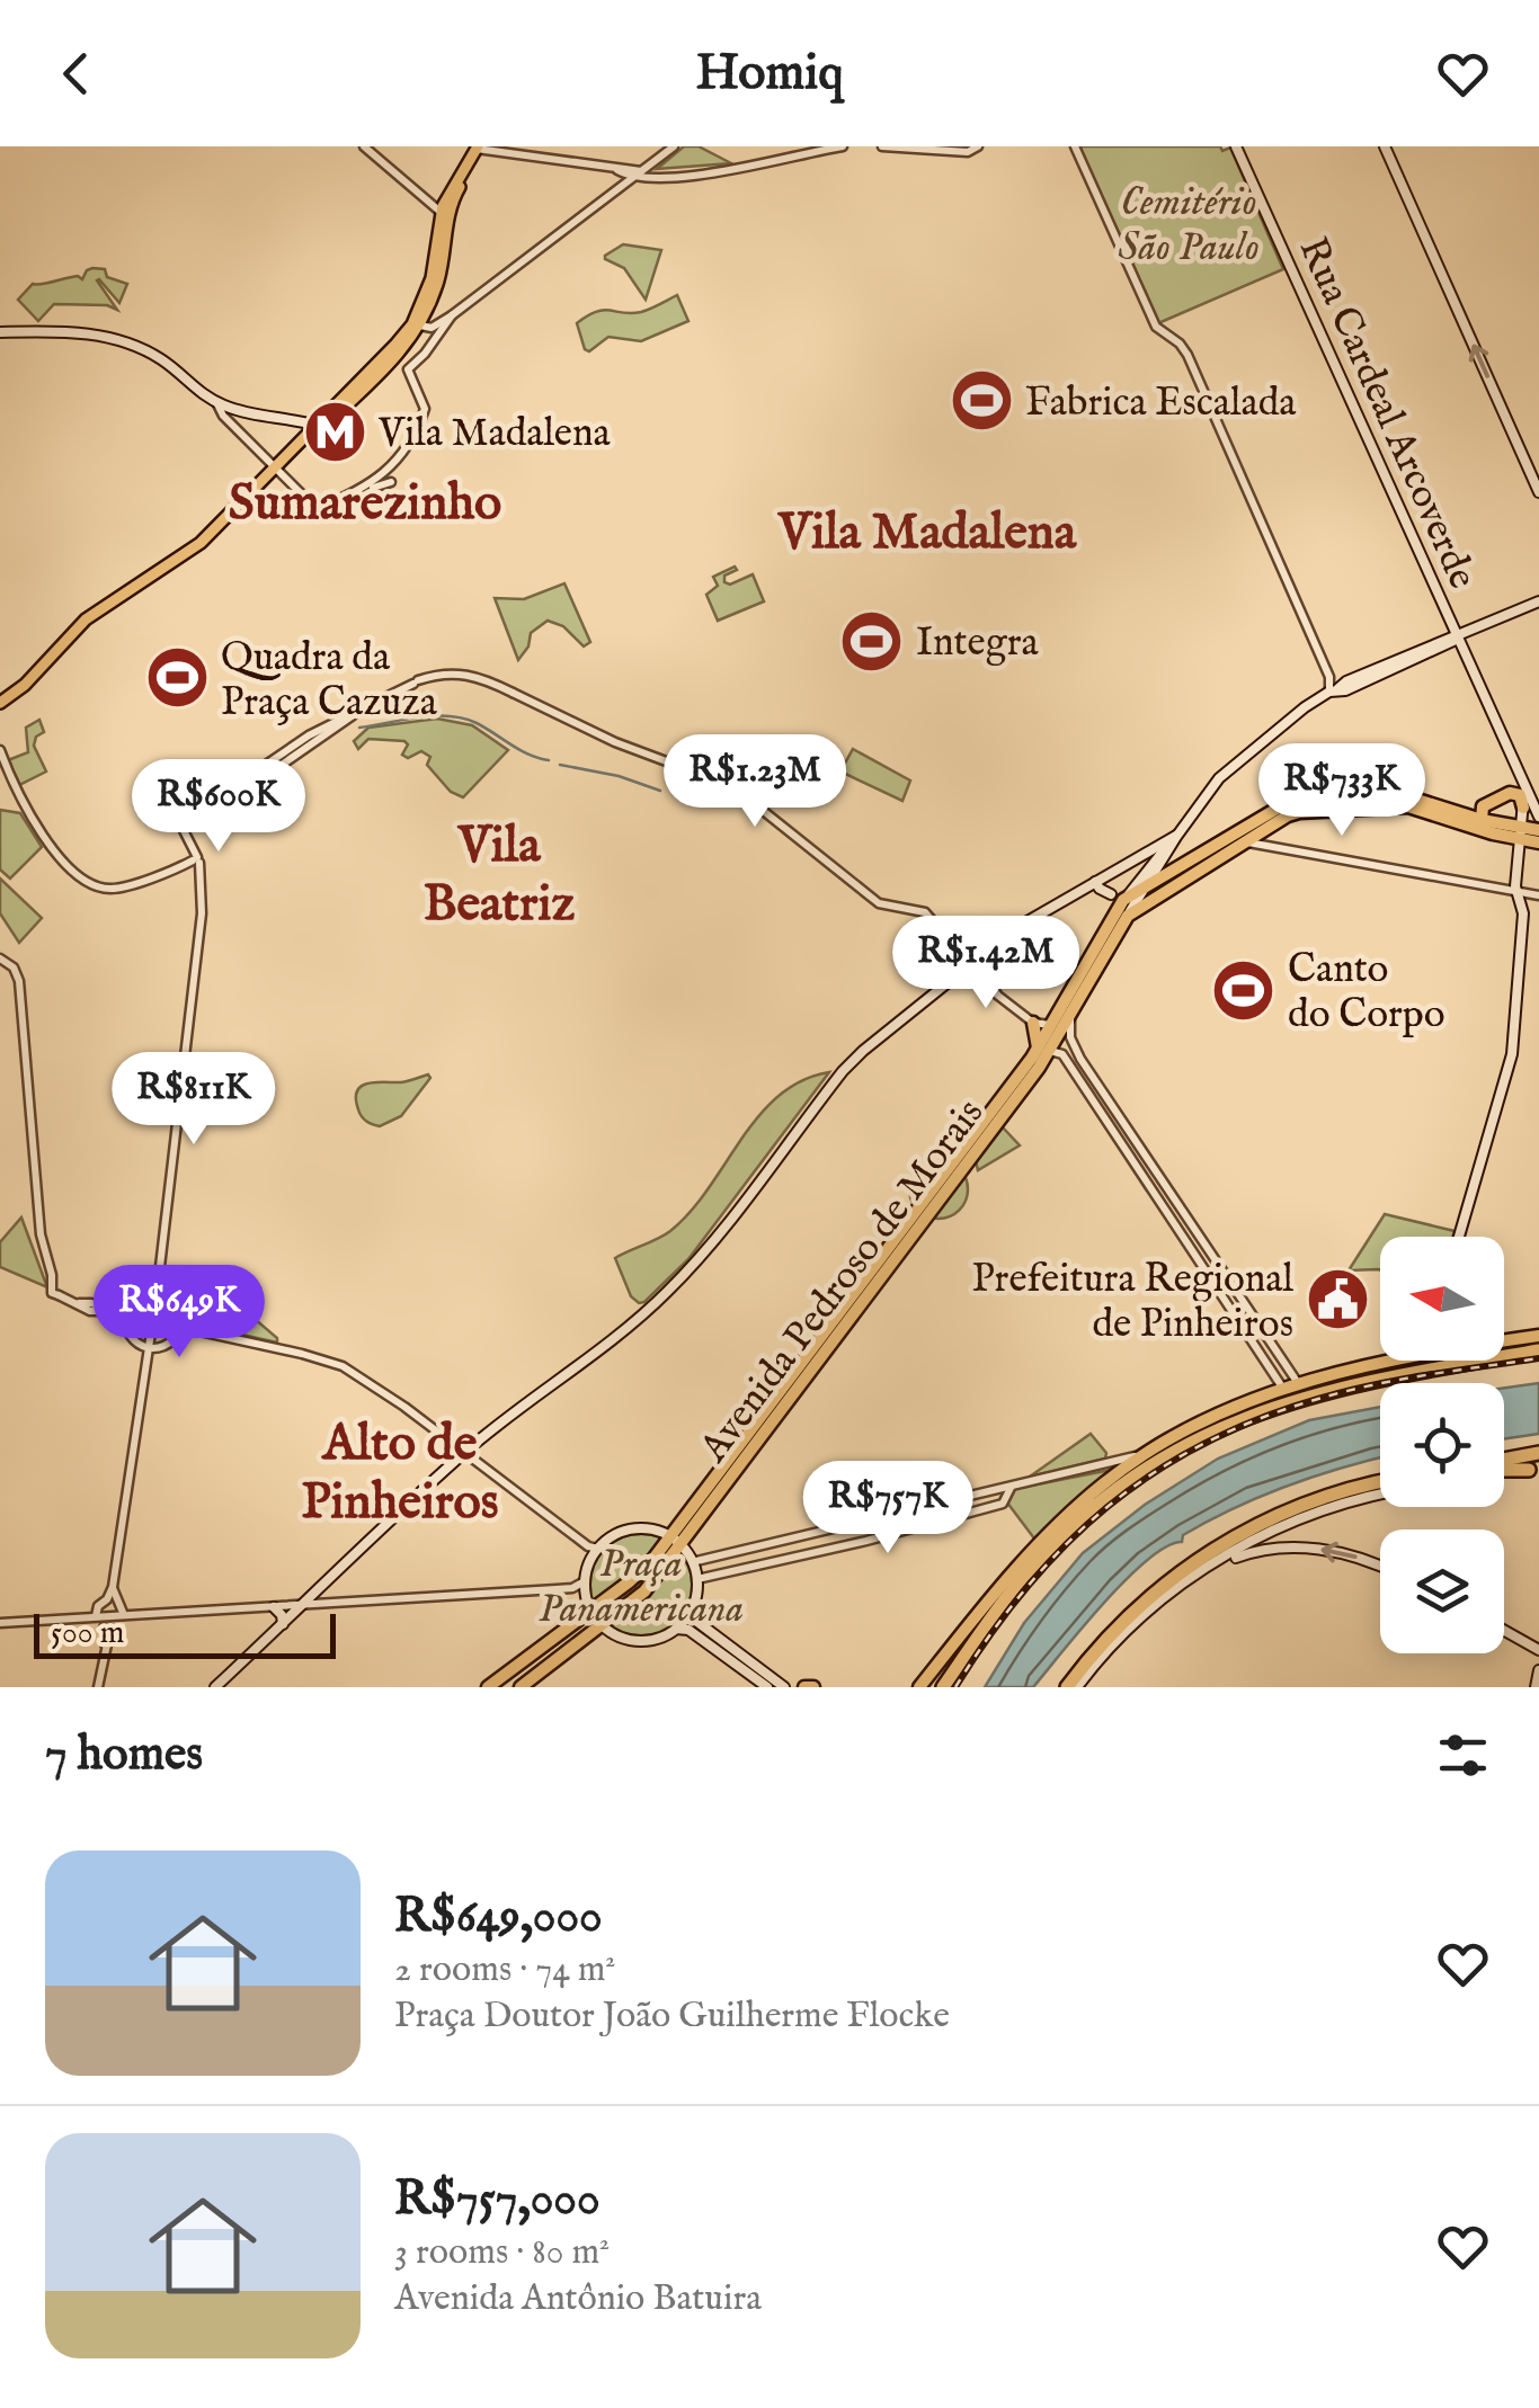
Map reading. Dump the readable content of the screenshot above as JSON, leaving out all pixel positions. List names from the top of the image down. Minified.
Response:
{"streets":{"highway":["Avenida Pedroso de Morais"],"main road":["Rua Cardeal Arcoverde"]},"districts":["Sumarezinho","Vila Madalena","Vila Beatriz","Alto de Pinheiros"],"parks":["Cemitério São Paulo","Praça Panamericana"],"places":{"sports":["Fabrica Escalada","Integra","Quadra da Praça Cazuza","Canto do Corpo"],"metro station":["Vila Madalena"],"public building":["Prefeitura Regional de Pinheiros"]},"scale_bar":"500 m","north":"left","page":{"header":"Homiq","price":["R$1.23M","R$733K","R$600K","R$1.42M","R$811K","R$649K","R$757K"],"scale":"500 m","heading":"7 homes","list":[{"name":"R$649,000","note":"2 rooms · 74 m² · Praça Doutor João Guilherme Flocke"},{"name":"R$757,000","note":"3 rooms · 80 m² · Avenida Antônio Batuira"}]}}
